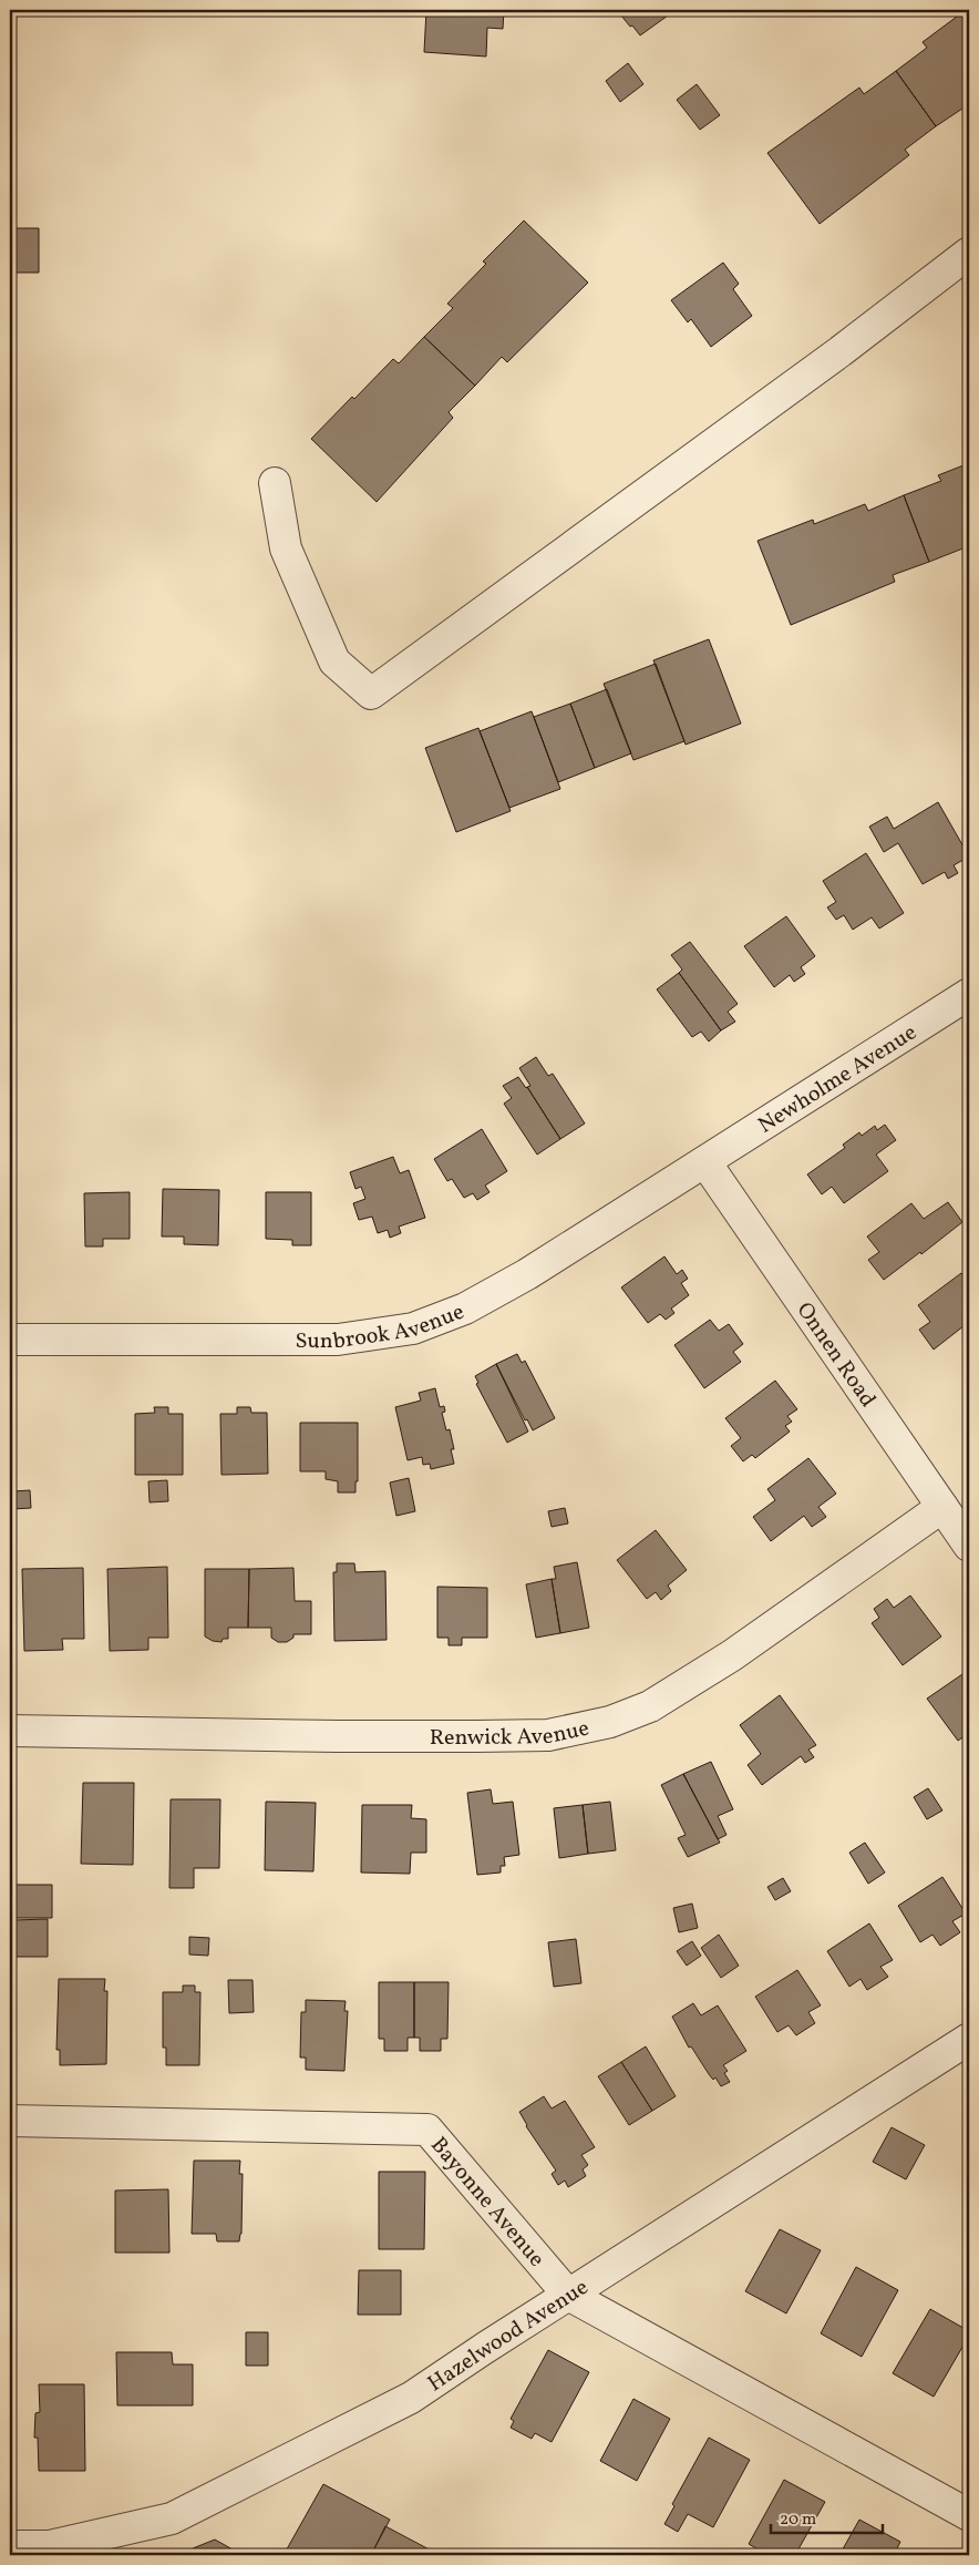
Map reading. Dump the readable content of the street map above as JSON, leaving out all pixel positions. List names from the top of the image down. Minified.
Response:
{"streets":{"street":["Newholme Avenue","Sunbrook Avenue","Onnen Road","Renwick Avenue","Bayonne Avenue","Hazelwood Avenue"]},"crossings":[["Newholme Avenue","Sunbrook Avenue"],["Newholme Avenue","Onnen Road"],["Sunbrook Avenue","Onnen Road"],["Onnen Road","Renwick Avenue"],["Bayonne Avenue","Hazelwood Avenue"]],"scale_bar":"20 m"}
